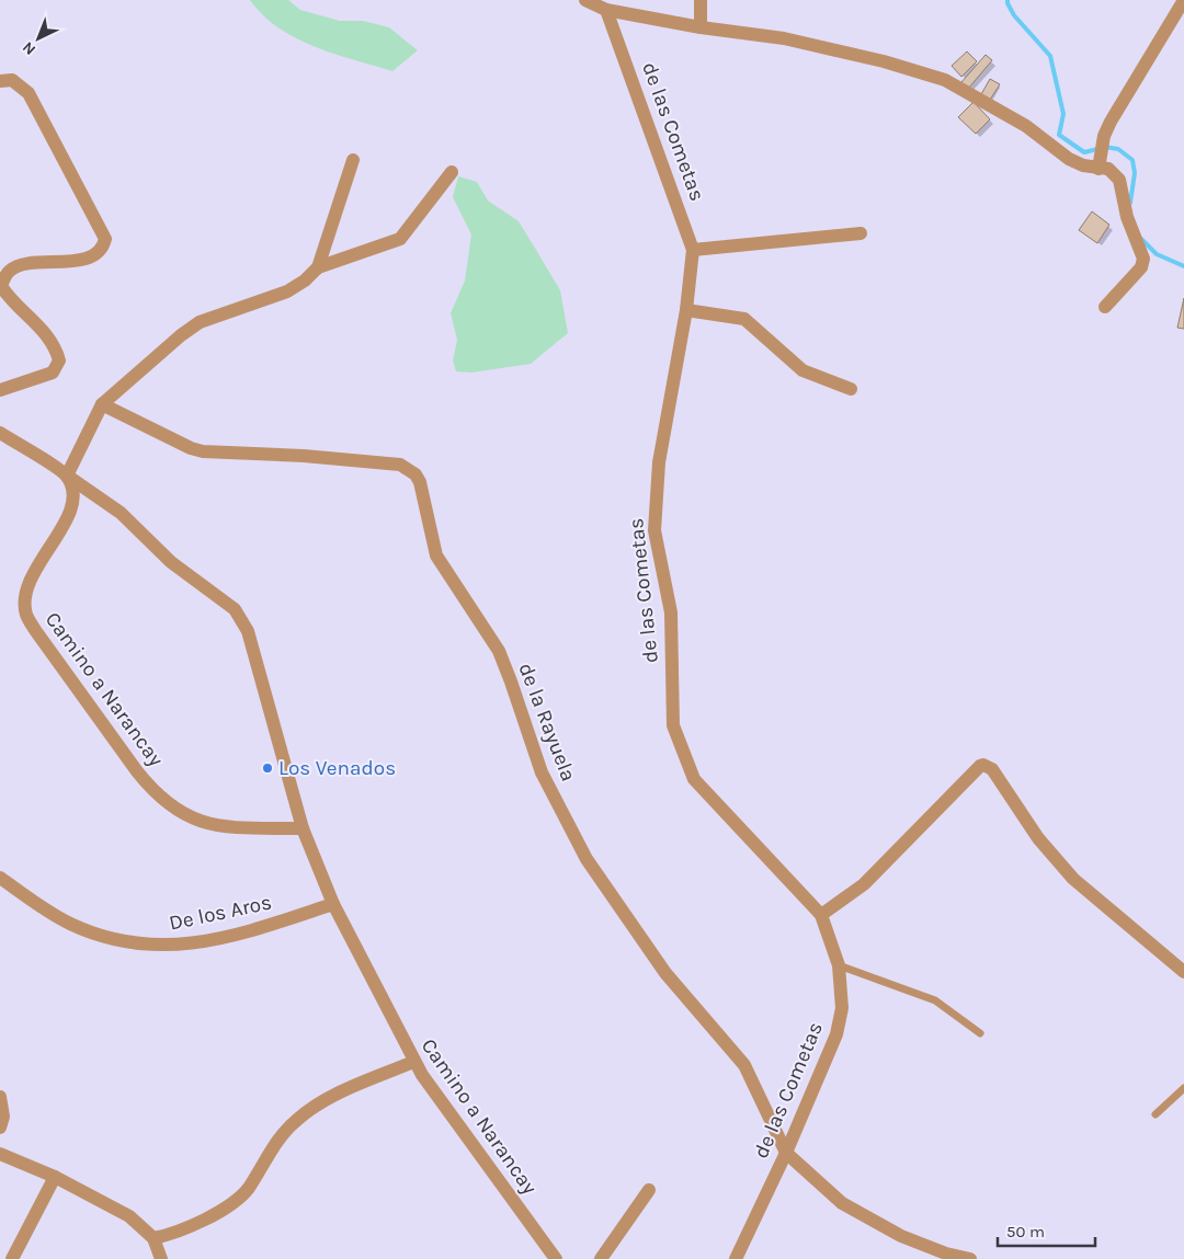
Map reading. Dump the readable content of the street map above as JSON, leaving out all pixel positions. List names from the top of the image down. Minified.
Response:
{"streets":{"street":["de las Cometas","Camino a Narancay","de la Rayuela","De los Aros"]},"crossings":[["de las Cometas","de la Rayuela"],["Camino a Narancay","De los Aros"]],"places":["Los Venados"],"scale_bar":"50 m","north":"bottom left"}
